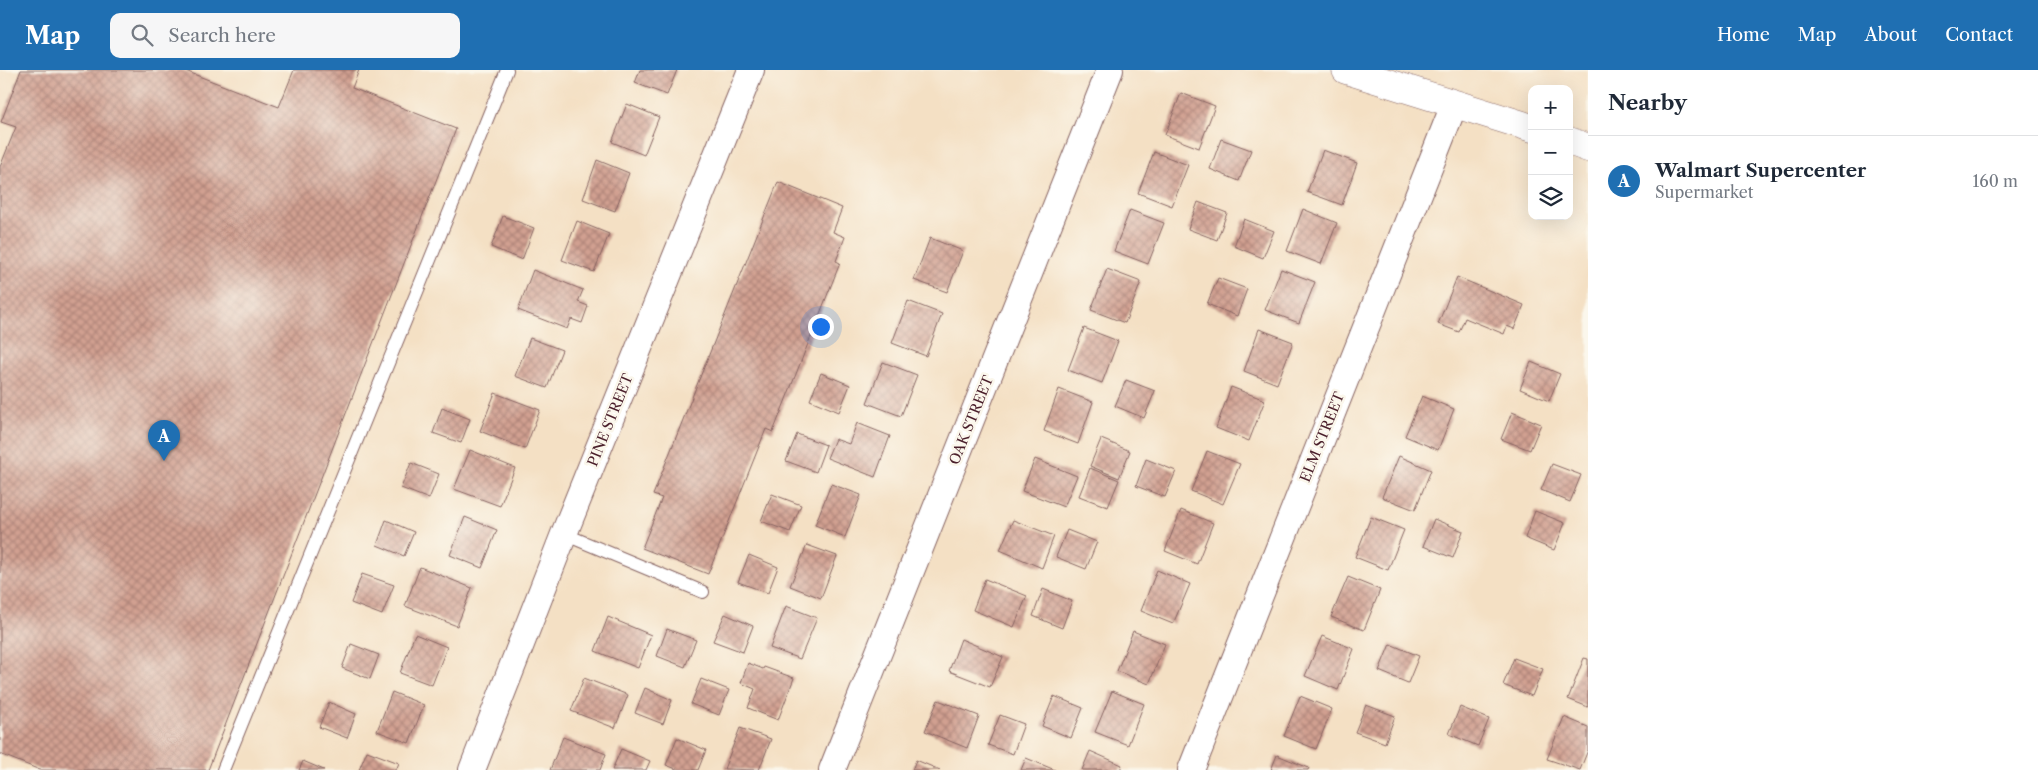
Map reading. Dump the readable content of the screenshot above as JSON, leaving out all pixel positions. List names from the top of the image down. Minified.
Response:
{"streets":{"street":["PINE STREET","OAK STREET","ELM STREET"]},"page":{"header":"Map","search":"Search here","nav":["Home","Map","About","Contact"],"heading":"Nearby","map_buttons":["+","−"],"list":[{"mark":"A","name":"Walmart Supercenter","note":"Supermarket","value":"160 m"}],"pins":"A"}}
